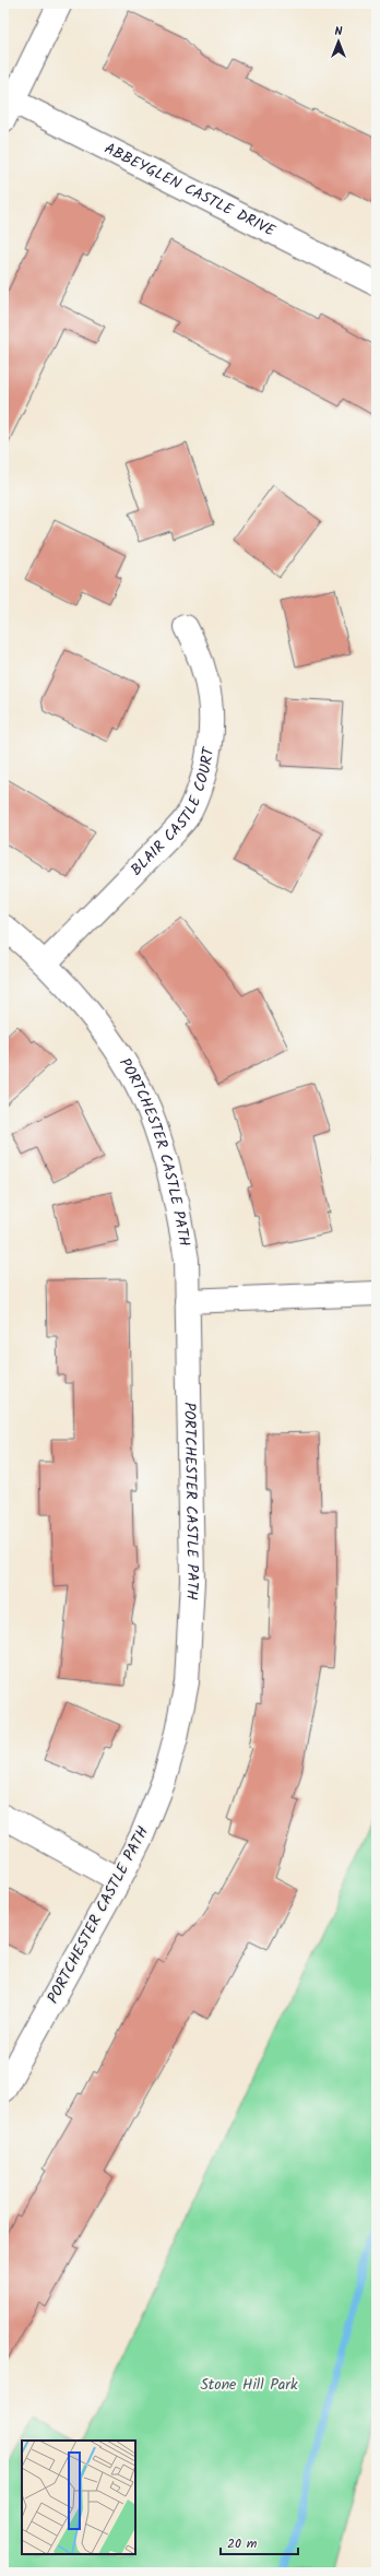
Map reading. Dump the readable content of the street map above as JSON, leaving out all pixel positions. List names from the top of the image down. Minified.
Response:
{"streets":{"street":["ABBEYGLEN CASTLE DRIVE","BLAIR CASTLE COURT","PORTCHESTER CASTLE PATH"]},"crossings":[["BLAIR CASTLE COURT","PORTCHESTER CASTLE PATH"]],"parks":["Stone Hill Park"],"scale_bar":"20 m","north":"top"}
